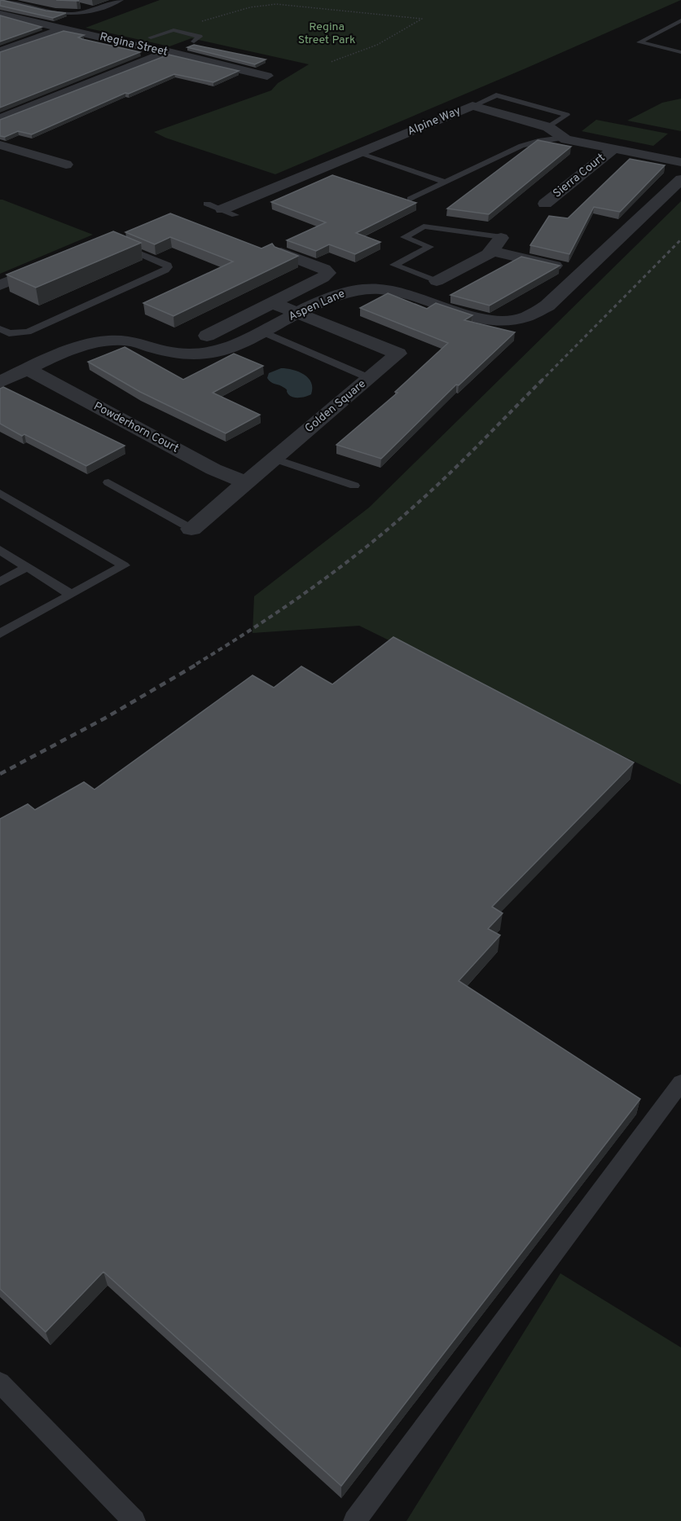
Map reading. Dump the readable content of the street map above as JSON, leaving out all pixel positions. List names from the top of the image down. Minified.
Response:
{"streets":{"street":["Regina Street","Alpine Way","Sierra Court","Aspen Lane","Golden Square","Powderhorn Court"]},"crossings":[["Alpine Way","Sierra Court"],["Aspen Lane","Golden Square"],["Aspen Lane","Powderhorn Court"],["Golden Square","Powderhorn Court"]],"parks":["Regina Street Park"]}
